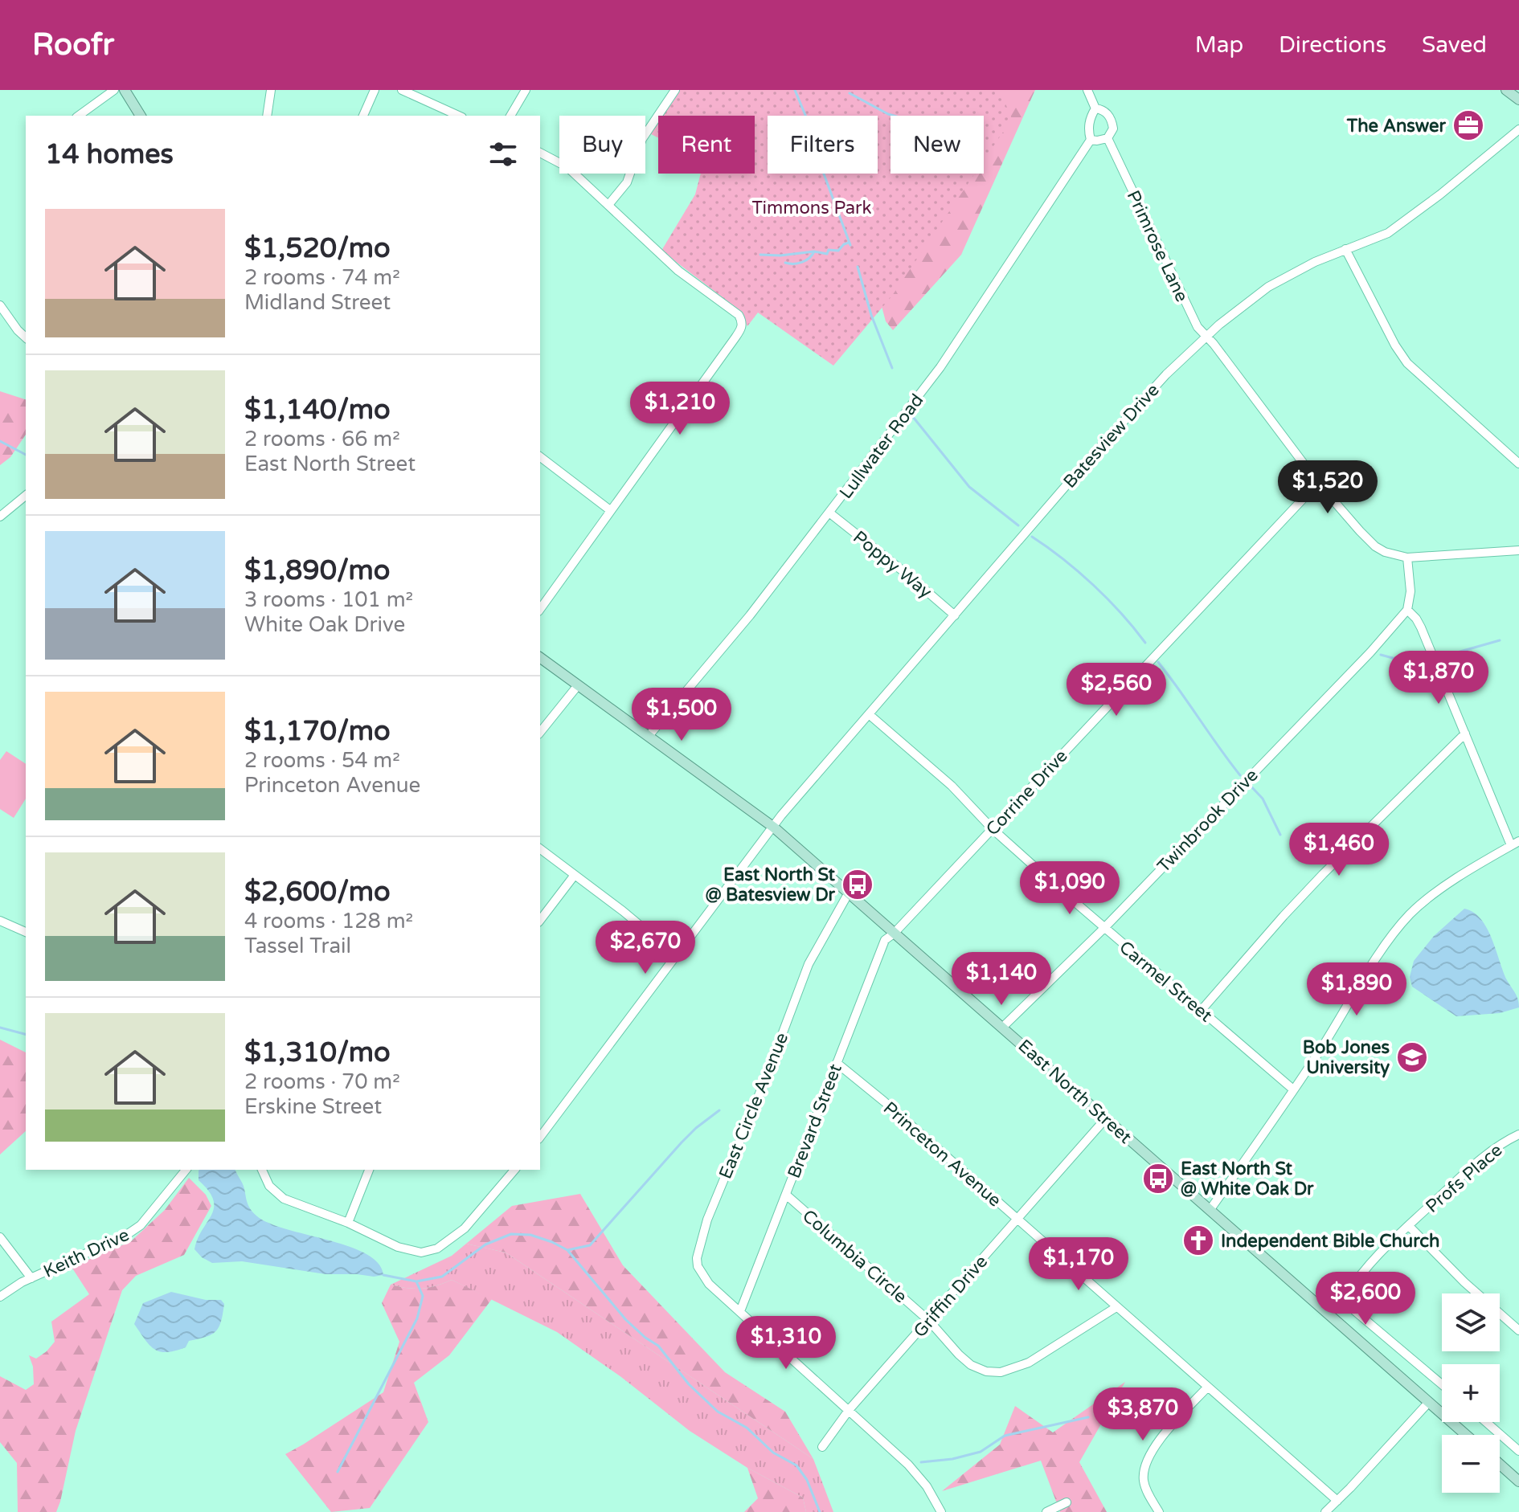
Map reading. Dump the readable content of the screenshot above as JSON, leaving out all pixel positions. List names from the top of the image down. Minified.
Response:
{"streets":{"main road":["East North Street"],"street":["Primrose Lane","Batesview Drive","Lullwater Road","Poppy Way","Corrine Drive","Twinbrook Drive","Carmel Street","East Circle Avenue","Brevard Street","Princeton Avenue","Profs Place","Keith Drive","Columbia Circle","Griffin Drive"]},"crossings":[["Primrose Lane","Batesview Drive"],["Primrose Lane","Lullwater Road"],["Primrose Lane","Corrine Drive"],["Batesview Drive","Poppy Way"],["Batesview Drive","Carmel Street"],["Batesview Drive","East North Street"],["Lullwater Road","Poppy Way"],["Lullwater Road","East North Street"],["Corrine Drive","Carmel Street"],["Corrine Drive","East North Street"],["Corrine Drive","Brevard Street"],["Twinbrook Drive","Carmel Street"],["Twinbrook Drive","East North Street"],["East North Street","East Circle Avenue"],["East North Street","Brevard Street"],["East North Street","Griffin Drive"],["East Circle Avenue","Brevard Street"],["East Circle Avenue","Griffin Drive"],["Brevard Street","Princeton Avenue"],["Brevard Street","Columbia Circle"],["Princeton Avenue","Columbia Circle"],["Princeton Avenue","Griffin Drive"],["Columbia Circle","Griffin Drive"]],"parks":["Timmons Park"],"places":{"office":["The Answer"],"bus stop":["East North St @ Batesview Dr","East North St @ White Oak Dr"],"school or university":["Bob Jones University"],"church":["Independent Bible Church"]},"page":{"header":"Roofr","nav":["Map","Directions","Saved"],"chip":["Buy","Rent","Filters","New"],"heading":"14 homes","list":[{"name":"$1,520/mo","note":"2 rooms · 74 m² · Midland Street"},{"name":"$1,140/mo","note":"2 rooms · 66 m² · East North Street"},{"name":"$1,890/mo","note":"3 rooms · 101 m² · White Oak Drive"},{"name":"$1,170/mo","note":"2 rooms · 54 m² · Princeton Avenue"},{"name":"$2,600/mo","note":"4 rooms · 128 m² · Tassel Trail"},{"name":"$1,310/mo","note":"2 rooms · 70 m² · Erskine Street"}],"price":["$1,210","$1,520","$1,870","$2,560","$1,500","$1,460","$1,090","$2,670","$1,140","$1,890","$1,170","$2,600","$1,310","$3,870"],"map_buttons":["+","−"]}}
